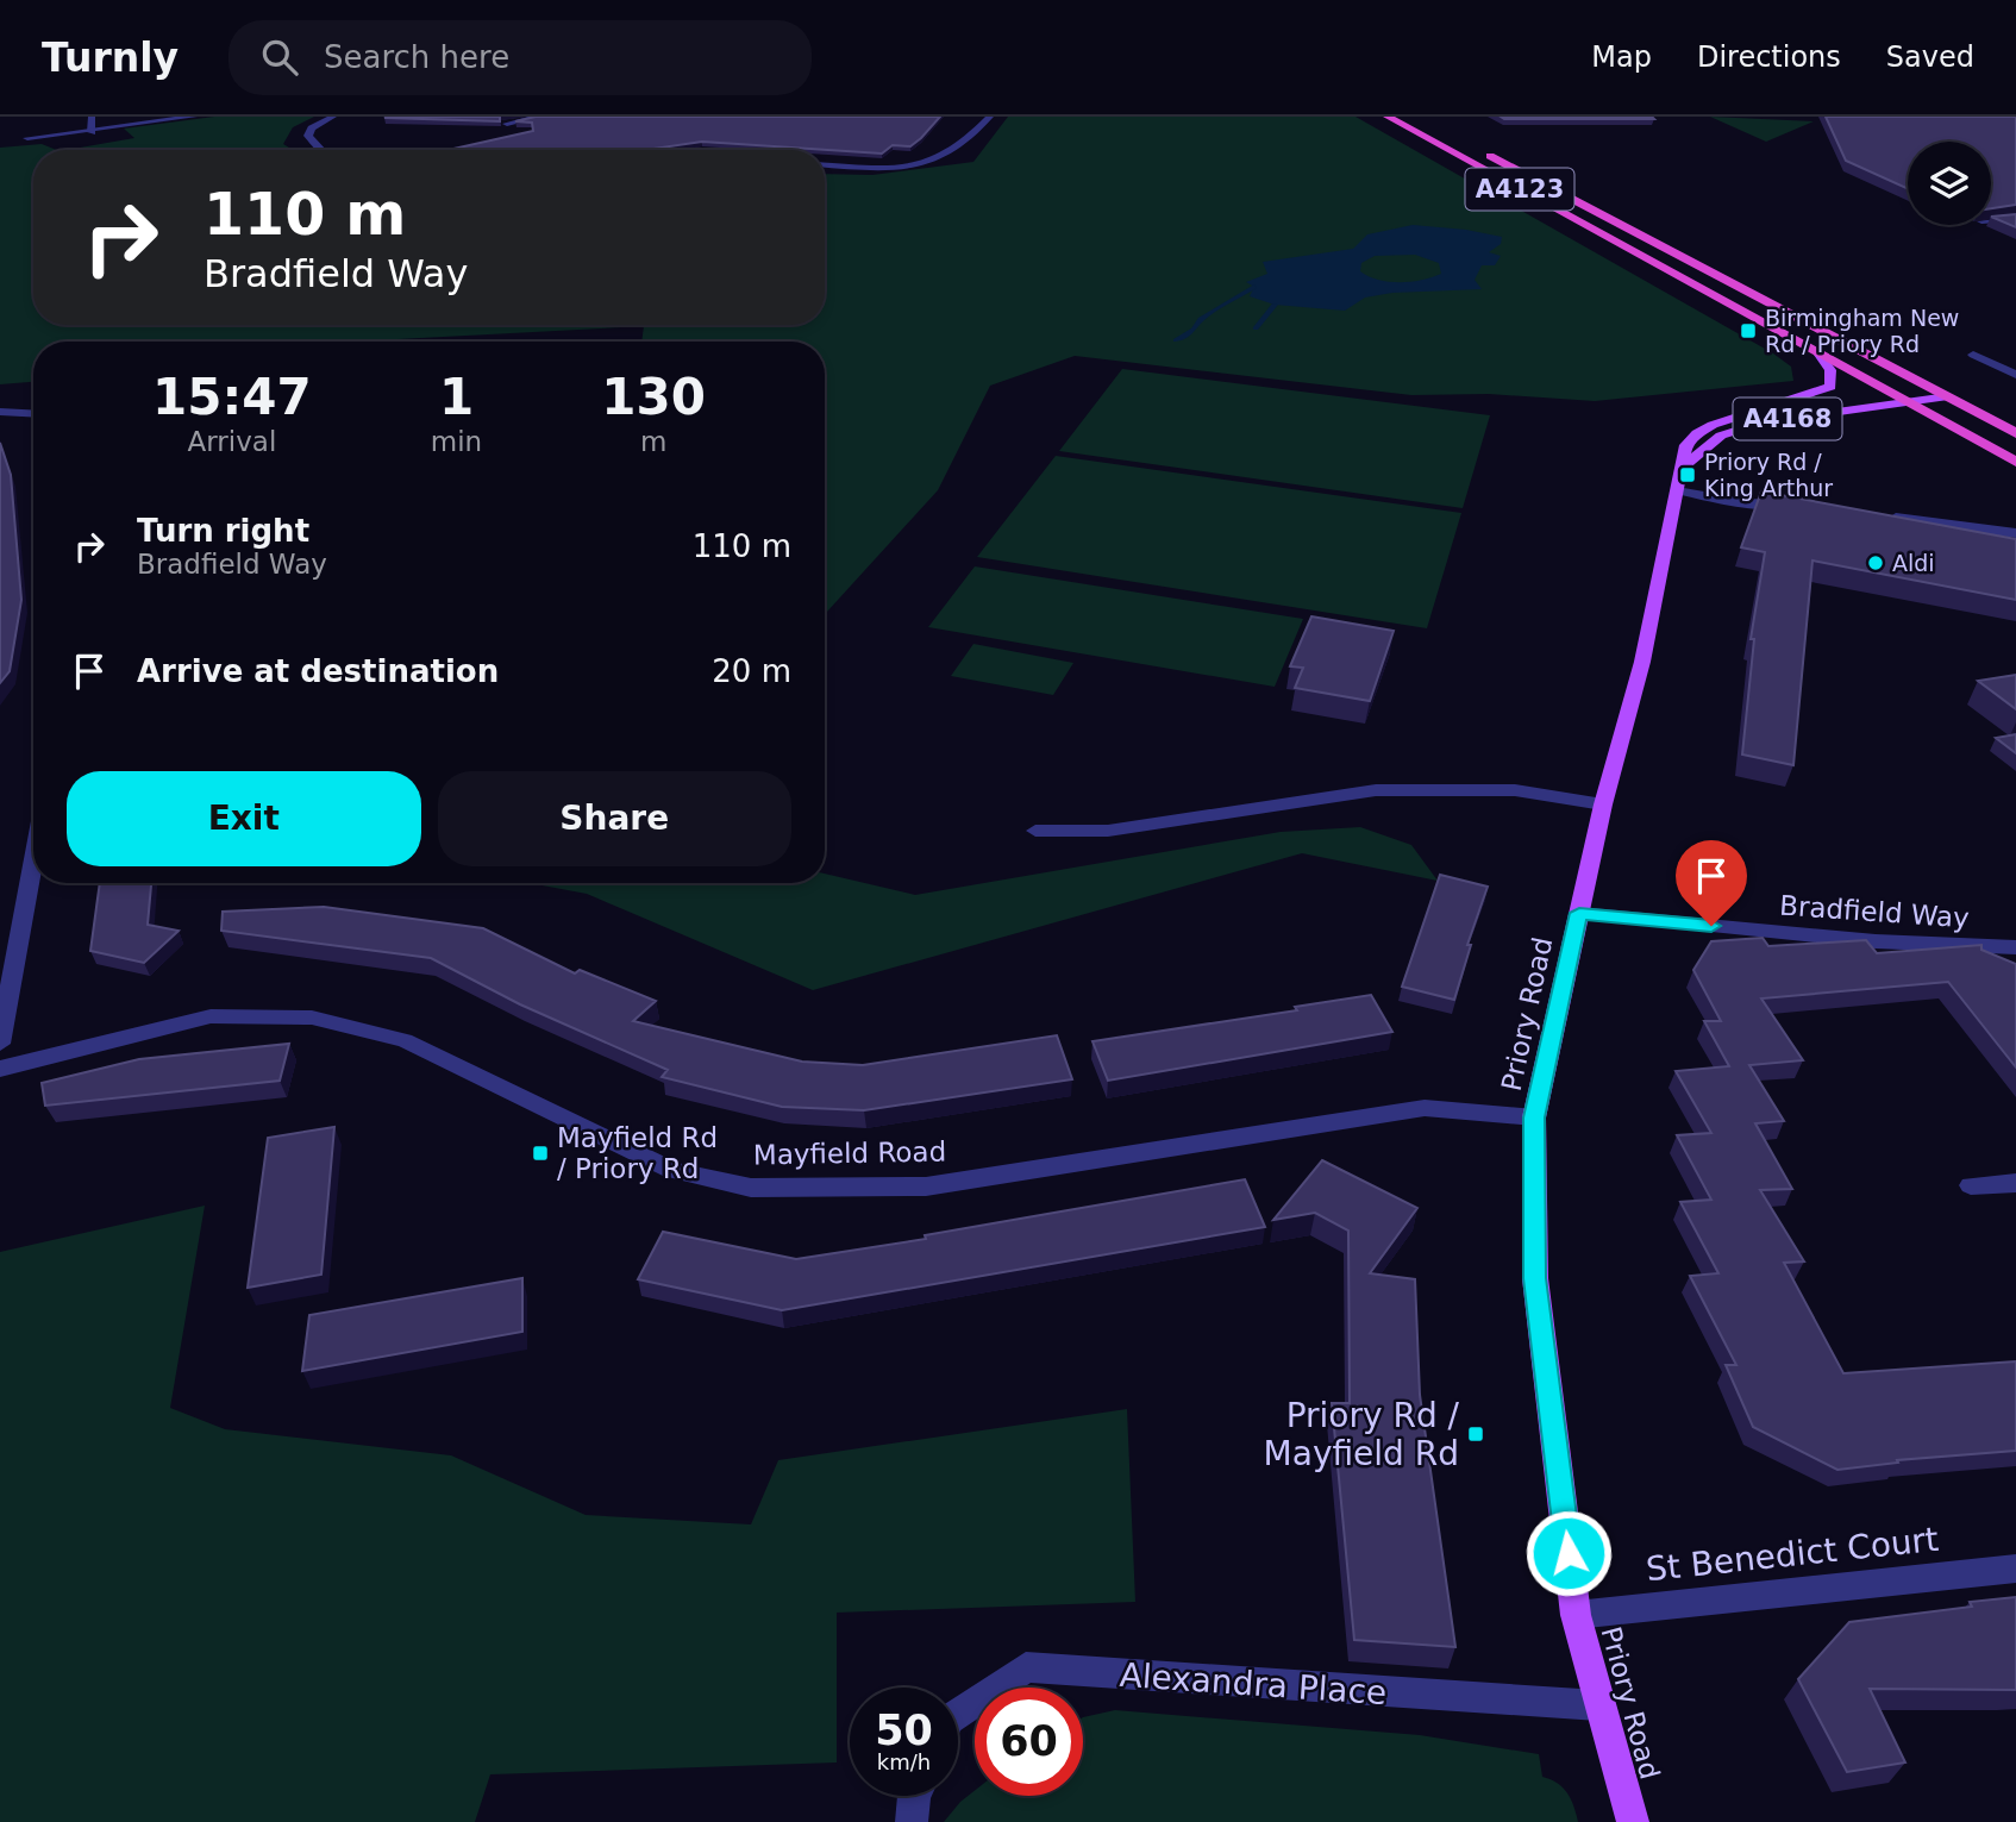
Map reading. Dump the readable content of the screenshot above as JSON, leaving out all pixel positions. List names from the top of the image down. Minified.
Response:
{"streets":{"highway":["A4123"],"main road":["A4168","Priory Road"],"street":["Bradfield Way","Mayfield Road","St Benedict Court","Alexandra Place"]},"crossings":[["A4123","A4168"],["A4123","Priory Road"],["A4168","Priory Road"],["Bradfield Way","Priory Road"],["Priory Road","Mayfield Road"],["Priory Road","St Benedict Court"],["Priory Road","Alexandra Place"]],"places":{"transit":["Birmingham New Rd / Priory Rd","Priory Rd / King Arthur","Mayfield Rd / Priory Rd","Priory Rd / Mayfield Rd"],"other":["Aldi"]},"page":{"header":"Turnly","search":"Search here","nav":["Map","Directions","Saved"],"turn":["110 m","Bradfield Way"],"eta":["15:47","Arrival","1","min","130","m"],"list":[{"name":"Turn right","note":"Bradfield Way","value":"110 m"},{"name":"Arrive at destination","value":"20 m"}],"buttons":["Exit","Share"],"speed":"50 km/h","limit":"60"}}
